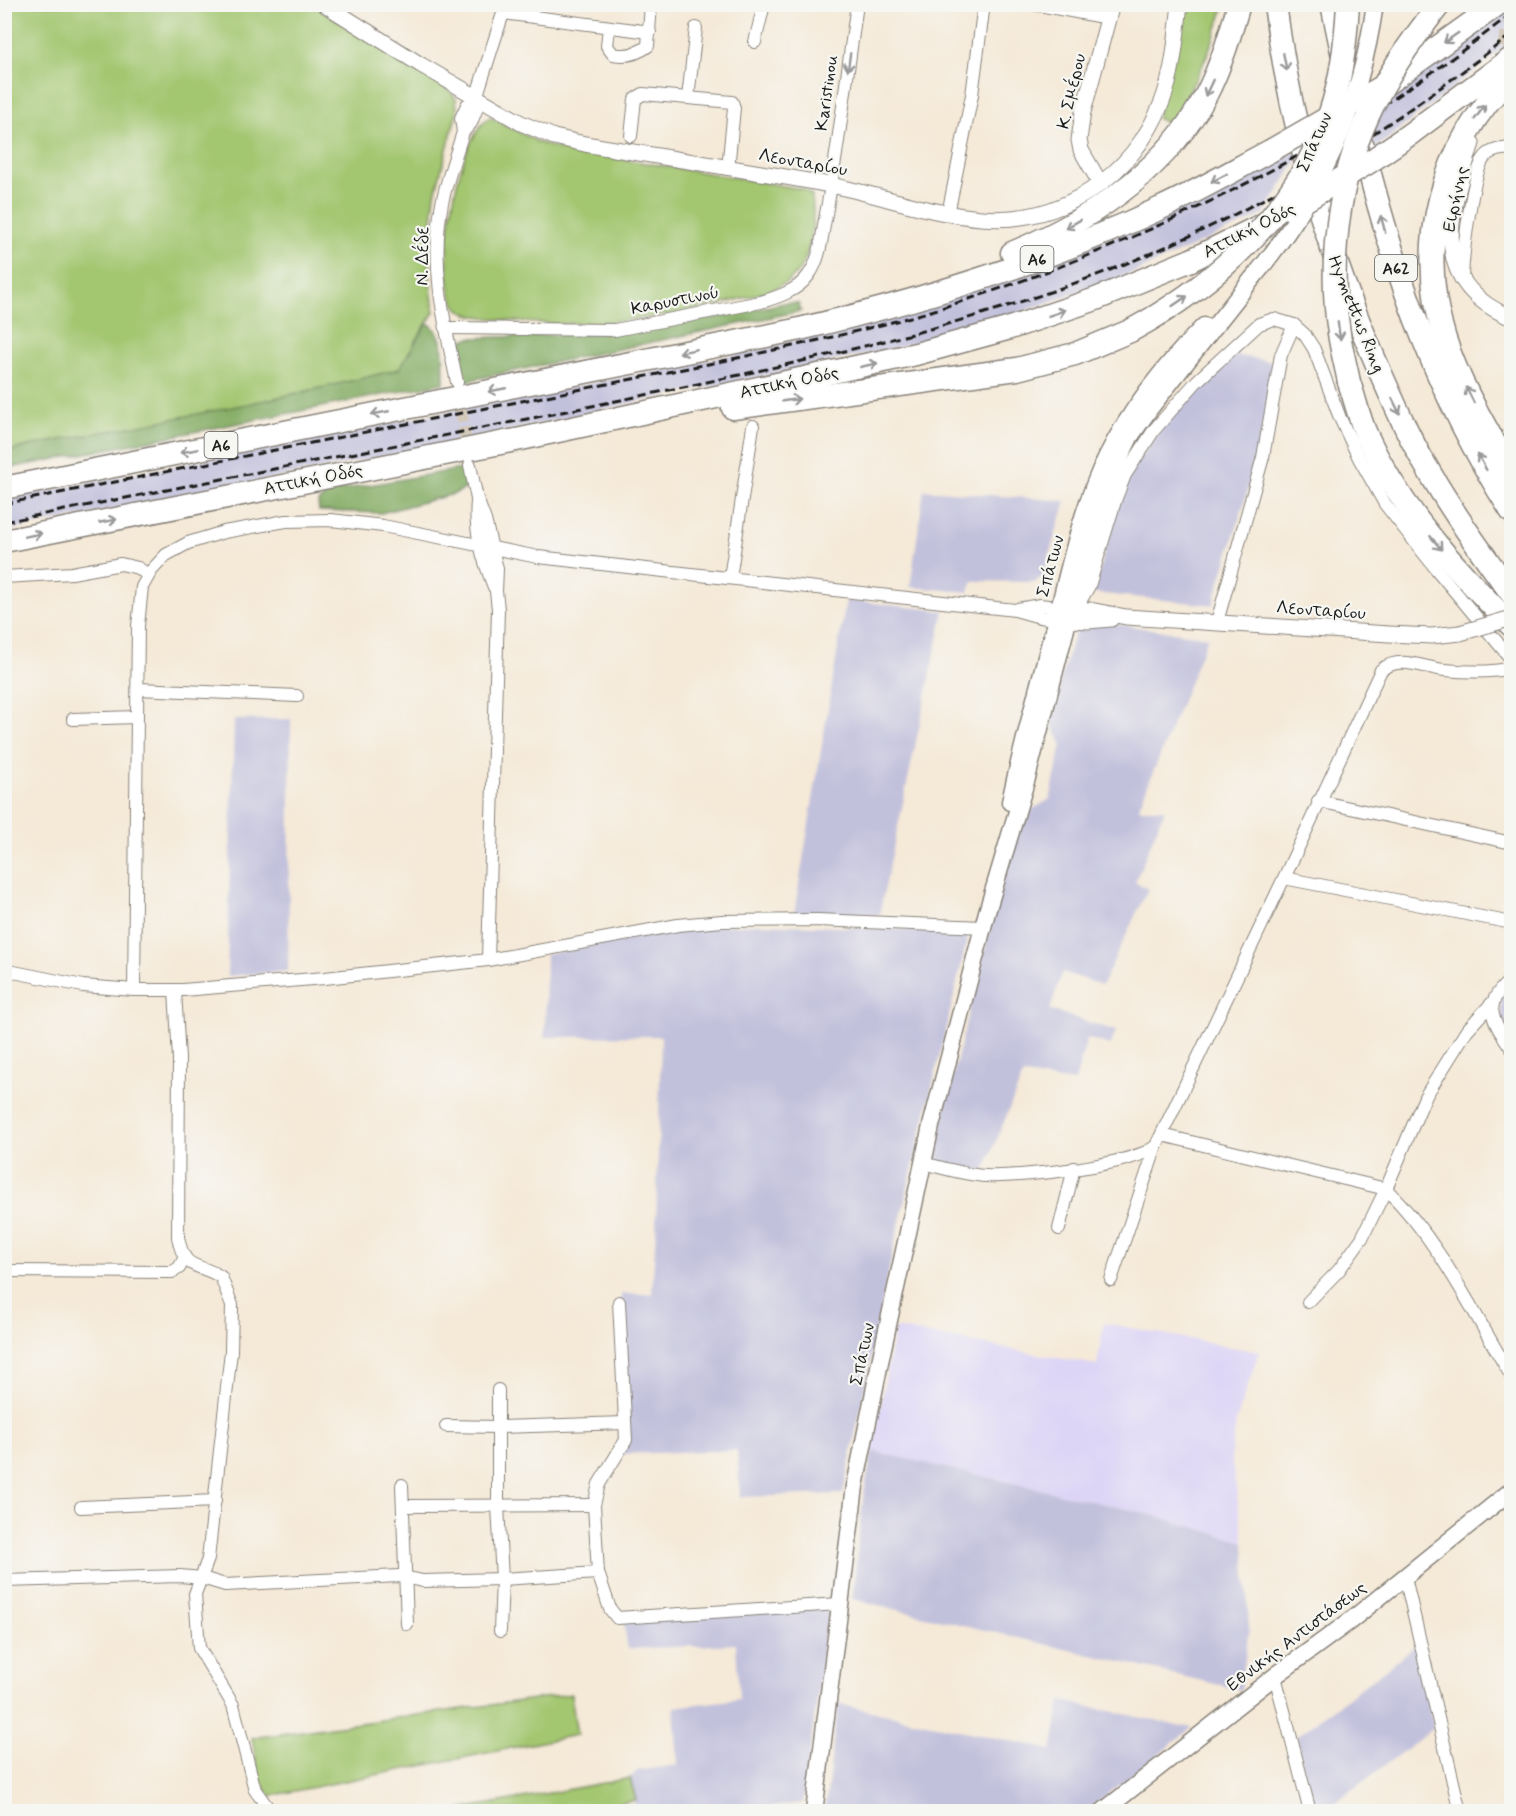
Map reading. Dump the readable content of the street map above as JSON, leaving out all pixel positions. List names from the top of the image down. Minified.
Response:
{"streets":{"highway":["Αττική Οδός","Α6","Α62","Hymettus Ring"],"main road":["Σπάτων","Εθνικής Αντιστάσεως"],"street":["Κ. Σμέρου","Karistinou","Λεονταρίου","Ειρήνης","Ν. Δέδε","Καρυστινού"]},"crossings":[["Κ. Σμέρου","Λεονταρίου"],["Karistinou","Λεονταρίου"],["Karistinou","Καρυστινού"],["Σπάτων","Λεονταρίου"],["Λεονταρίου","Ν. Δέδε"],["Λεονταρίου","Καρυστινού"],["Ν. Δέδε","Καρυστινού"]],"one_way":["Karistinou"]}
